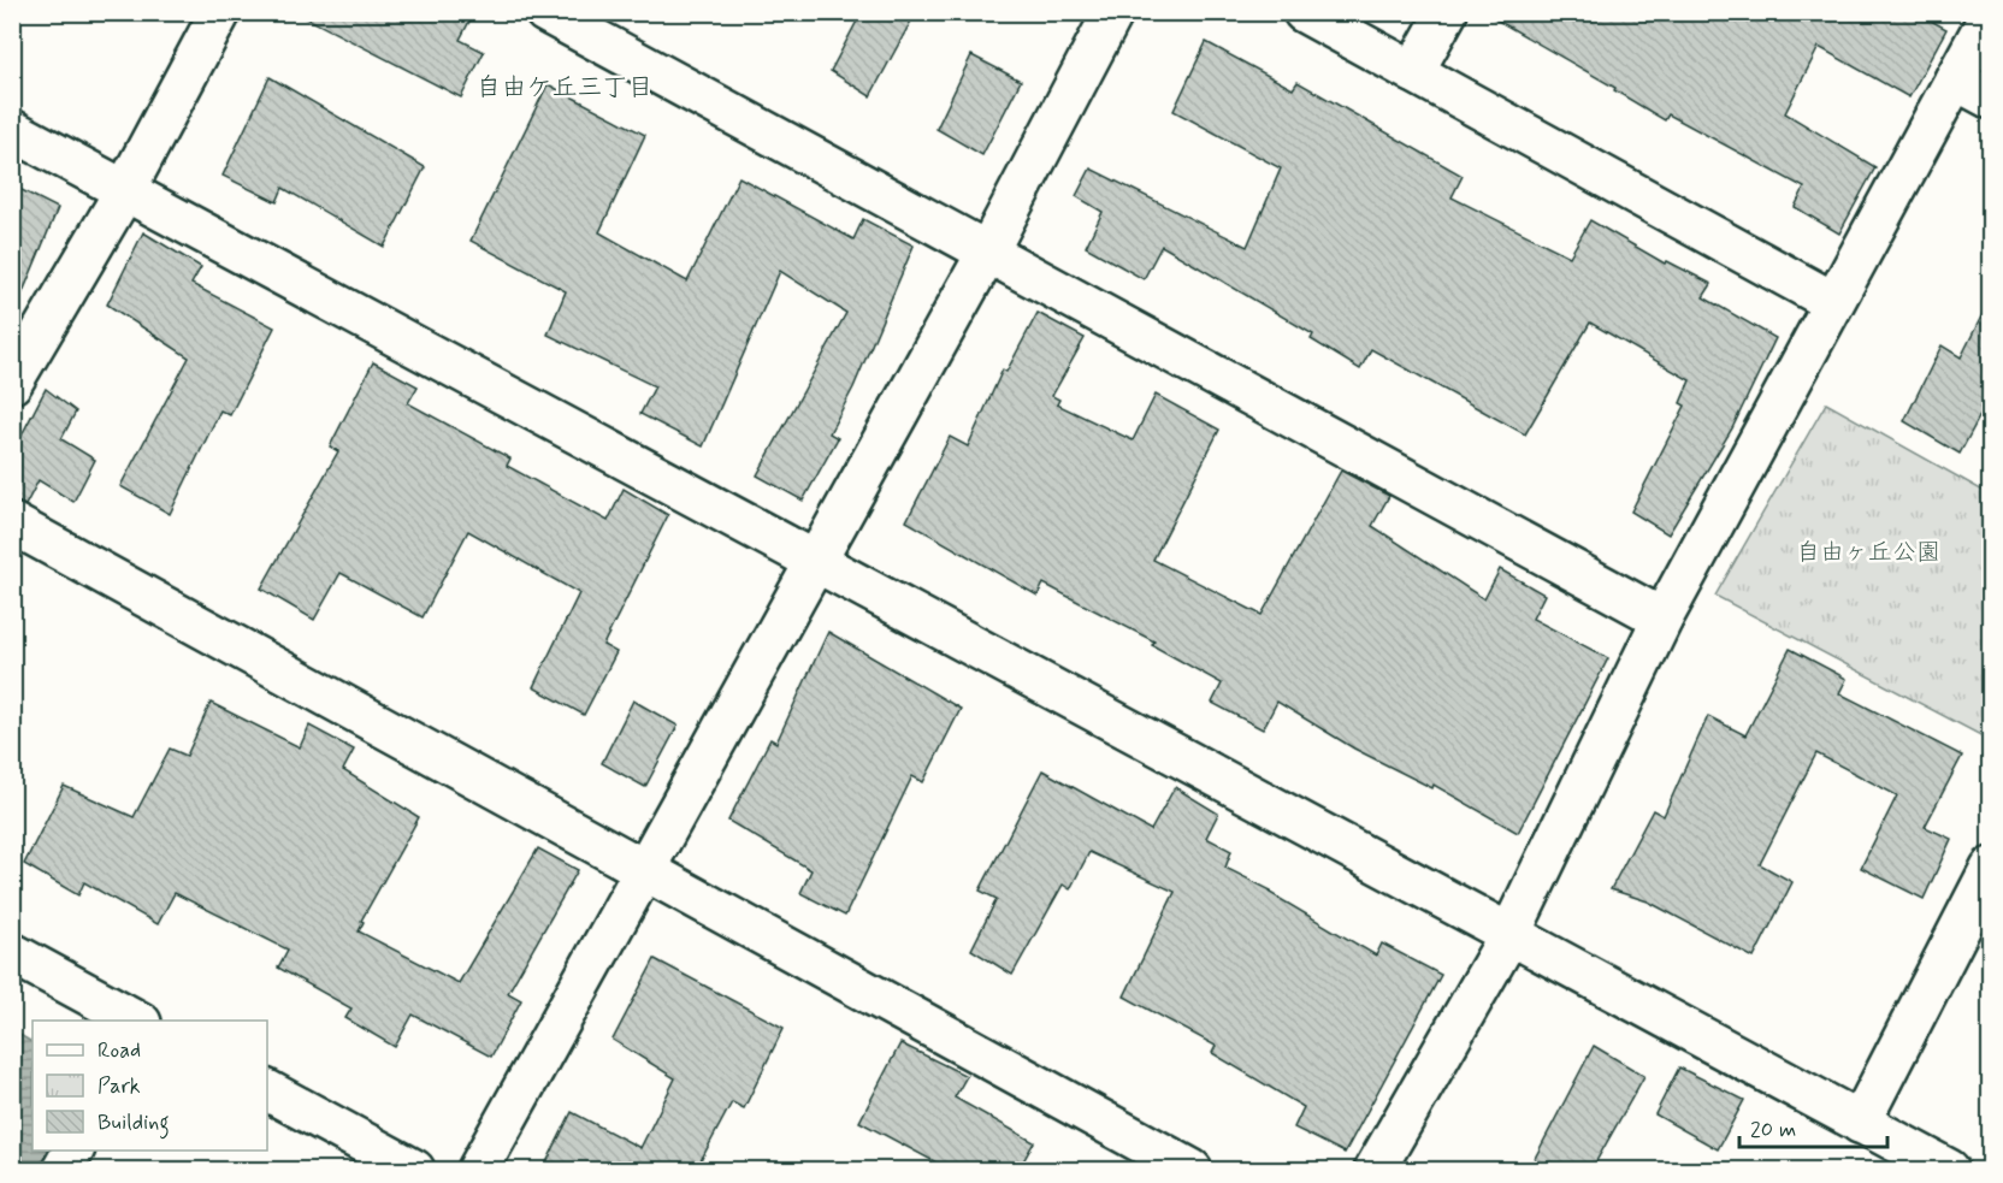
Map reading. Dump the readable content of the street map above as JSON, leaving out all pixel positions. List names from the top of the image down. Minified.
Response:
{"districts":["自由ケ丘三丁目"],"parks":["自由ヶ丘公園"],"legend":["Road","Park","Building"],"scale_bar":"20 m"}
